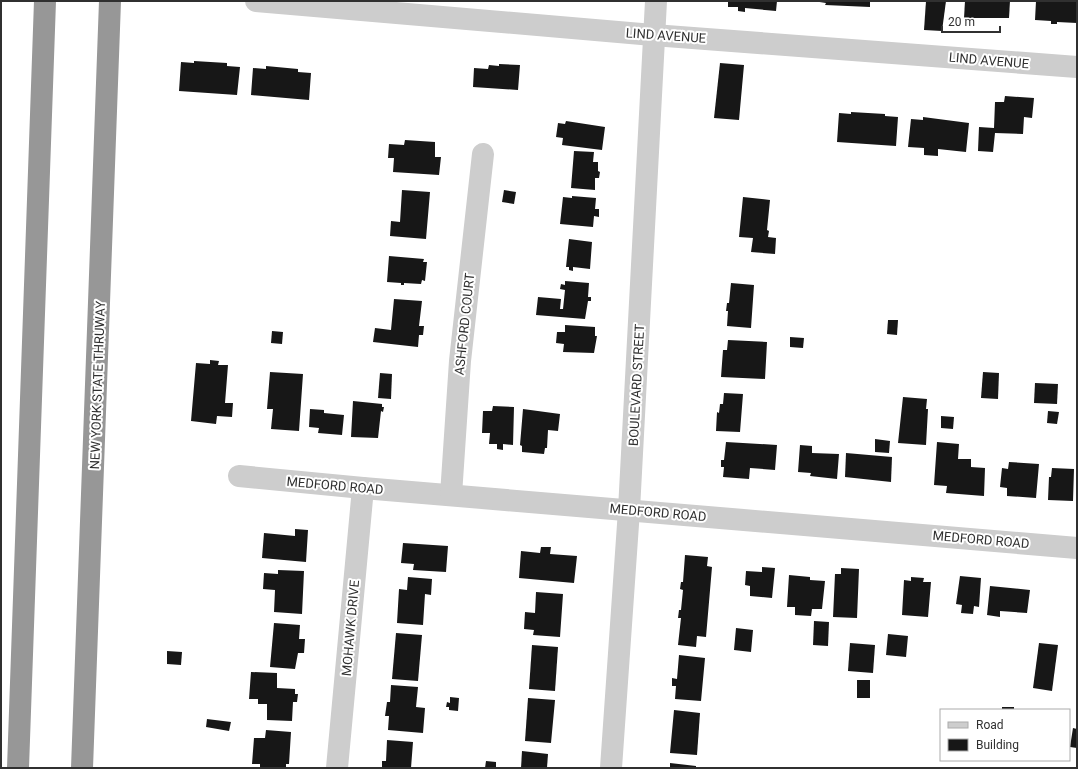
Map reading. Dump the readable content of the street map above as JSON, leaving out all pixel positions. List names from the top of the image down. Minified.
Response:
{"streets":{"highway":["NEW YORK STATE THRUWAY"],"street":["LIND AVENUE","ASHFORD COURT","BOULEVARD STREET","MEDFORD ROAD","MOHAWK DRIVE"]},"crossings":[["LIND AVENUE","BOULEVARD STREET"],["ASHFORD COURT","MEDFORD ROAD"],["BOULEVARD STREET","MEDFORD ROAD"],["MEDFORD ROAD","MOHAWK DRIVE"]],"legend":["Road","Building"],"scale_bar":"20 m"}
